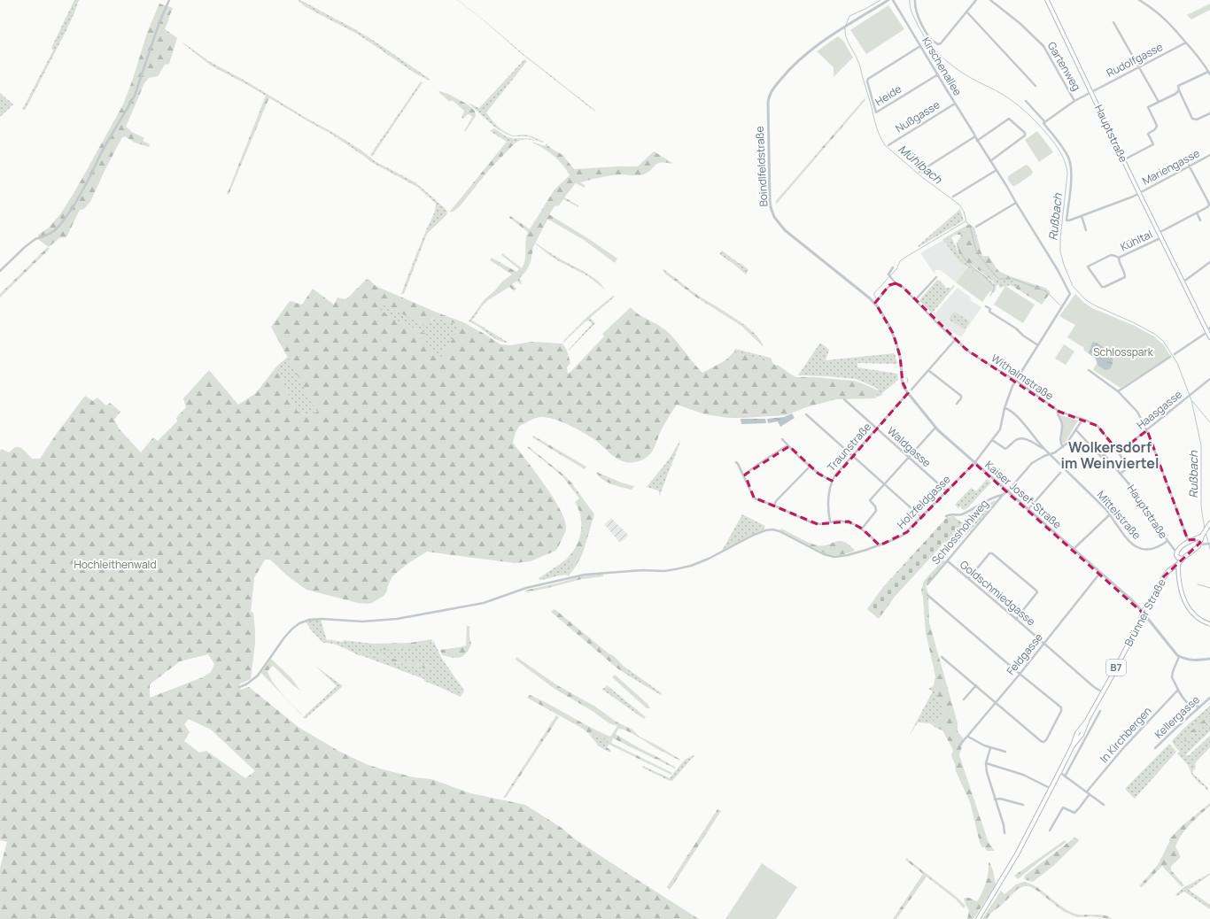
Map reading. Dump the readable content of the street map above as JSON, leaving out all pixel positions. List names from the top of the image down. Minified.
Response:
{"streets":{"main road":["Hauptstraße","Brünner Straße","B7"],"street":["Rudolfgasse","Kirschenallee","Gartenweg","Heide","Nußgasse","Boindlfeldstraße","Mariengasse","Kühltal","Withalmstraße","Haasgasse","Traunstraße","Waldgasse","Kaiser Josef-Straße","Holzfeldgasse","Mittelstraße","Schlosshohlweg","Goldschmiedgasse","Feldgasse","Kellergasse","In Kirchbergen"]},"crossings":[["Rudolfgasse","Gartenweg"],["Rudolfgasse","Hauptstraße"],["Rudolfgasse","Mariengasse"],["Kirschenallee","Heide"],["Kirschenallee","Nußgasse"],["Kirschenallee","Holzfeldgasse"],["Hauptstraße","Mariengasse"],["Hauptstraße","Kühltal"],["Hauptstraße","Withalmstraße"],["Hauptstraße","Mittelstraße"],["Boindlfeldstraße","Kaiser Josef-Straße"],["Withalmstraße","Haasgasse"],["Withalmstraße","Holzfeldgasse"],["Traunstraße","Waldgasse"],["Traunstraße","Kaiser Josef-Straße"],["Waldgasse","Holzfeldgasse"],["Kaiser Josef-Straße","Holzfeldgasse"],["Kaiser Josef-Straße","Schlosshohlweg"],["Kaiser Josef-Straße","Brünner Straße"],["Kaiser Josef-Straße","Feldgasse"],["Mittelstraße","Schlosshohlweg"],["Schlosshohlweg","Goldschmiedgasse"],["Goldschmiedgasse","Brünner Straße"],["Goldschmiedgasse","Feldgasse"],["Brünner Straße","B7"]],"districts":["Wolkersdorf im Weinviertel"],"water":["Mühlbach","Rußbach"],"parks":["Schlosspark","Hochleithenwald"]}
